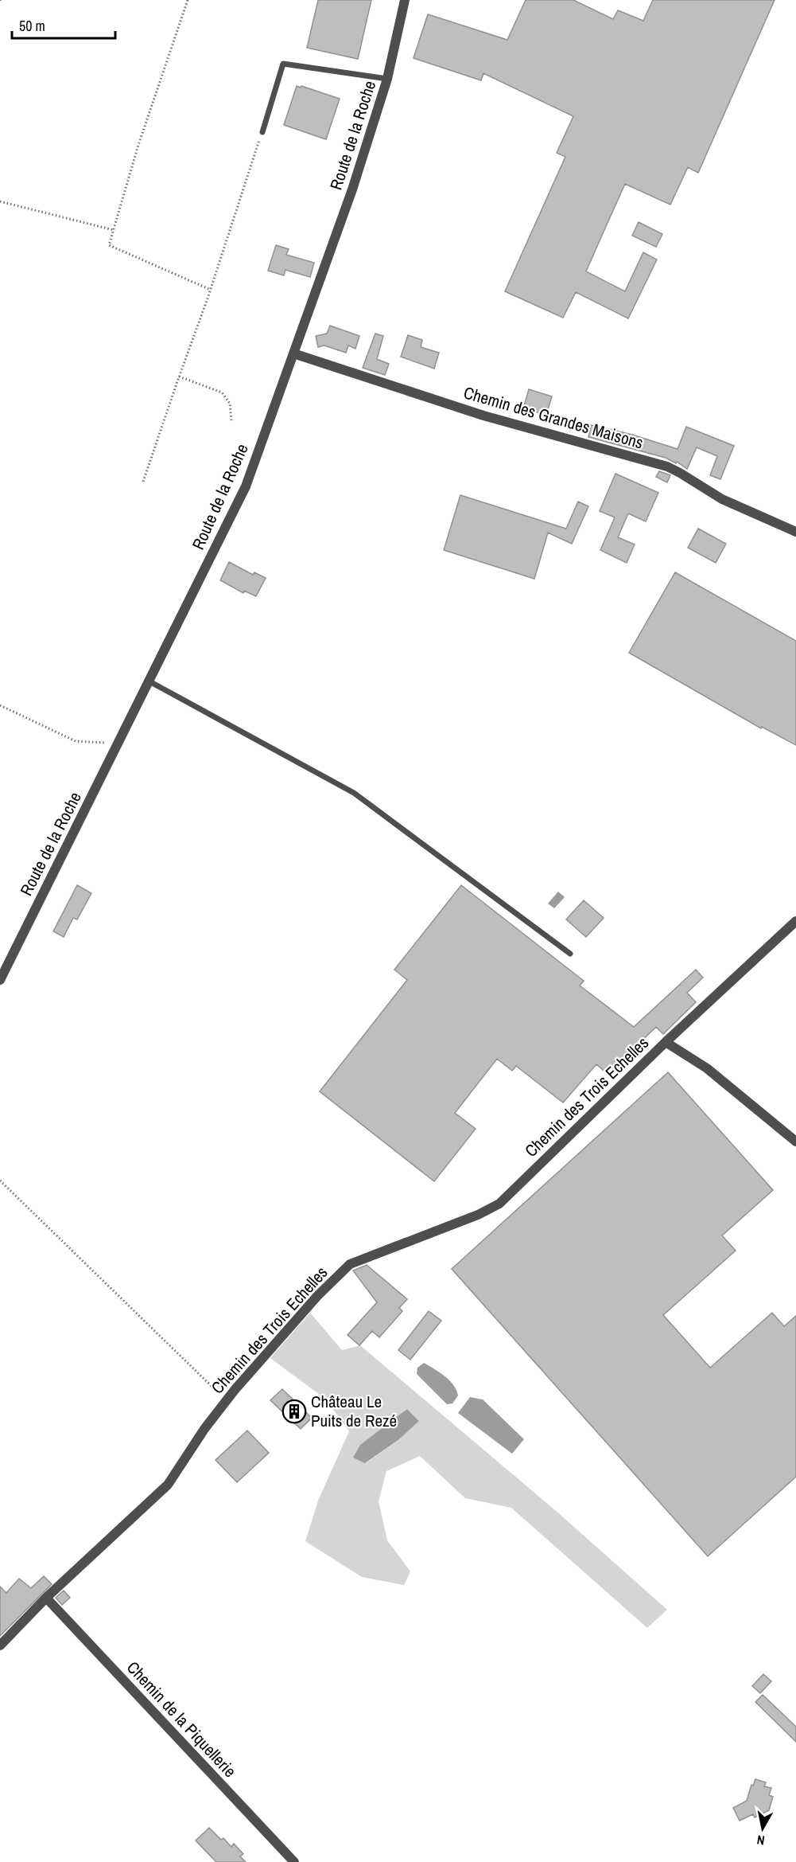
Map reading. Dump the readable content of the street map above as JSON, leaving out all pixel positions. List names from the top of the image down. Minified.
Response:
{"streets":{"street":["Route de la Roche","Chemin des Grandes Maisons","Chemin des Trois Echelles","Chemin de la Piquellerie"]},"crossings":[["Route de la Roche","Chemin des Grandes Maisons"],["Chemin des Trois Echelles","Chemin de la Piquellerie"]],"places":{"building":["Château Le Puits de Rezé"]},"scale_bar":"50 m","north":"bottom"}
